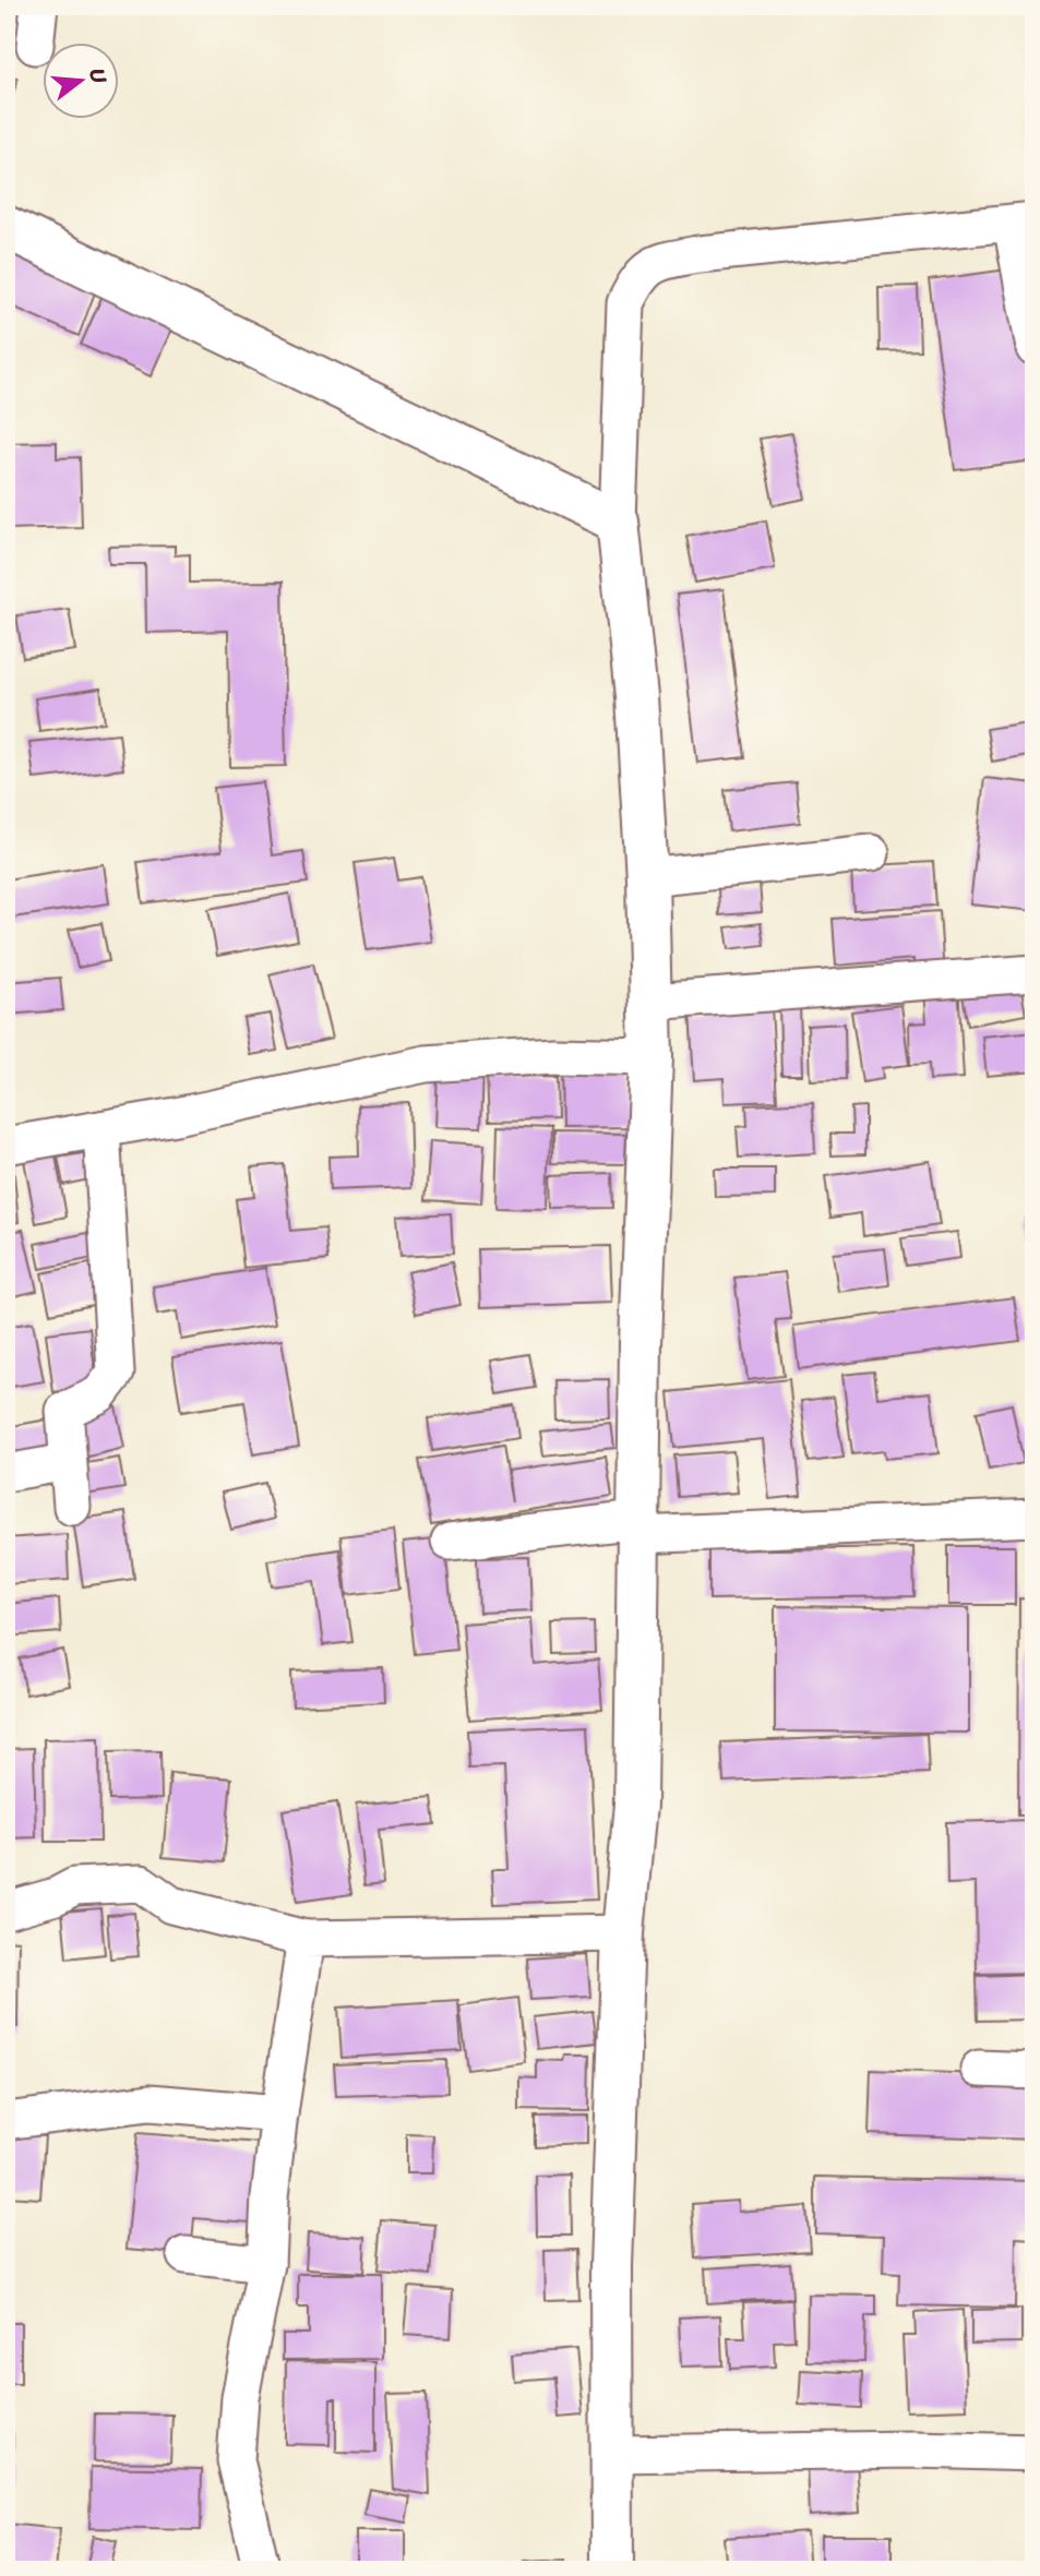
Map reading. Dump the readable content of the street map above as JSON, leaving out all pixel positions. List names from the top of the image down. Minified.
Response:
{"north":"right"}
